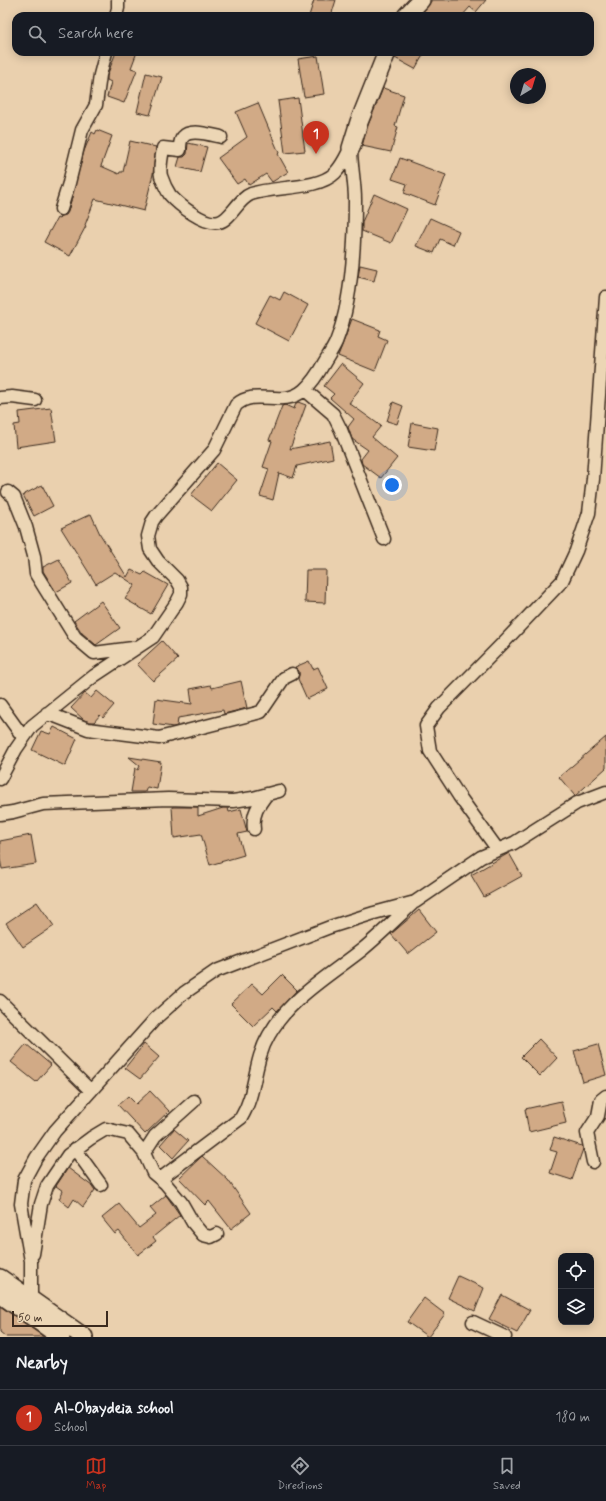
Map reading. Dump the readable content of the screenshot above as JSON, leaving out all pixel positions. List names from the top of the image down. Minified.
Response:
{"scale_bar":"50 m","north":"top right","page":{"search":"Search here","pins":"1","scale":"50 m","heading":"Nearby","list":[{"mark":"1","name":"Al-Obaydeia school","note":"School","value":"180 m"}],"nav":["Map","Directions","Saved"]}}
